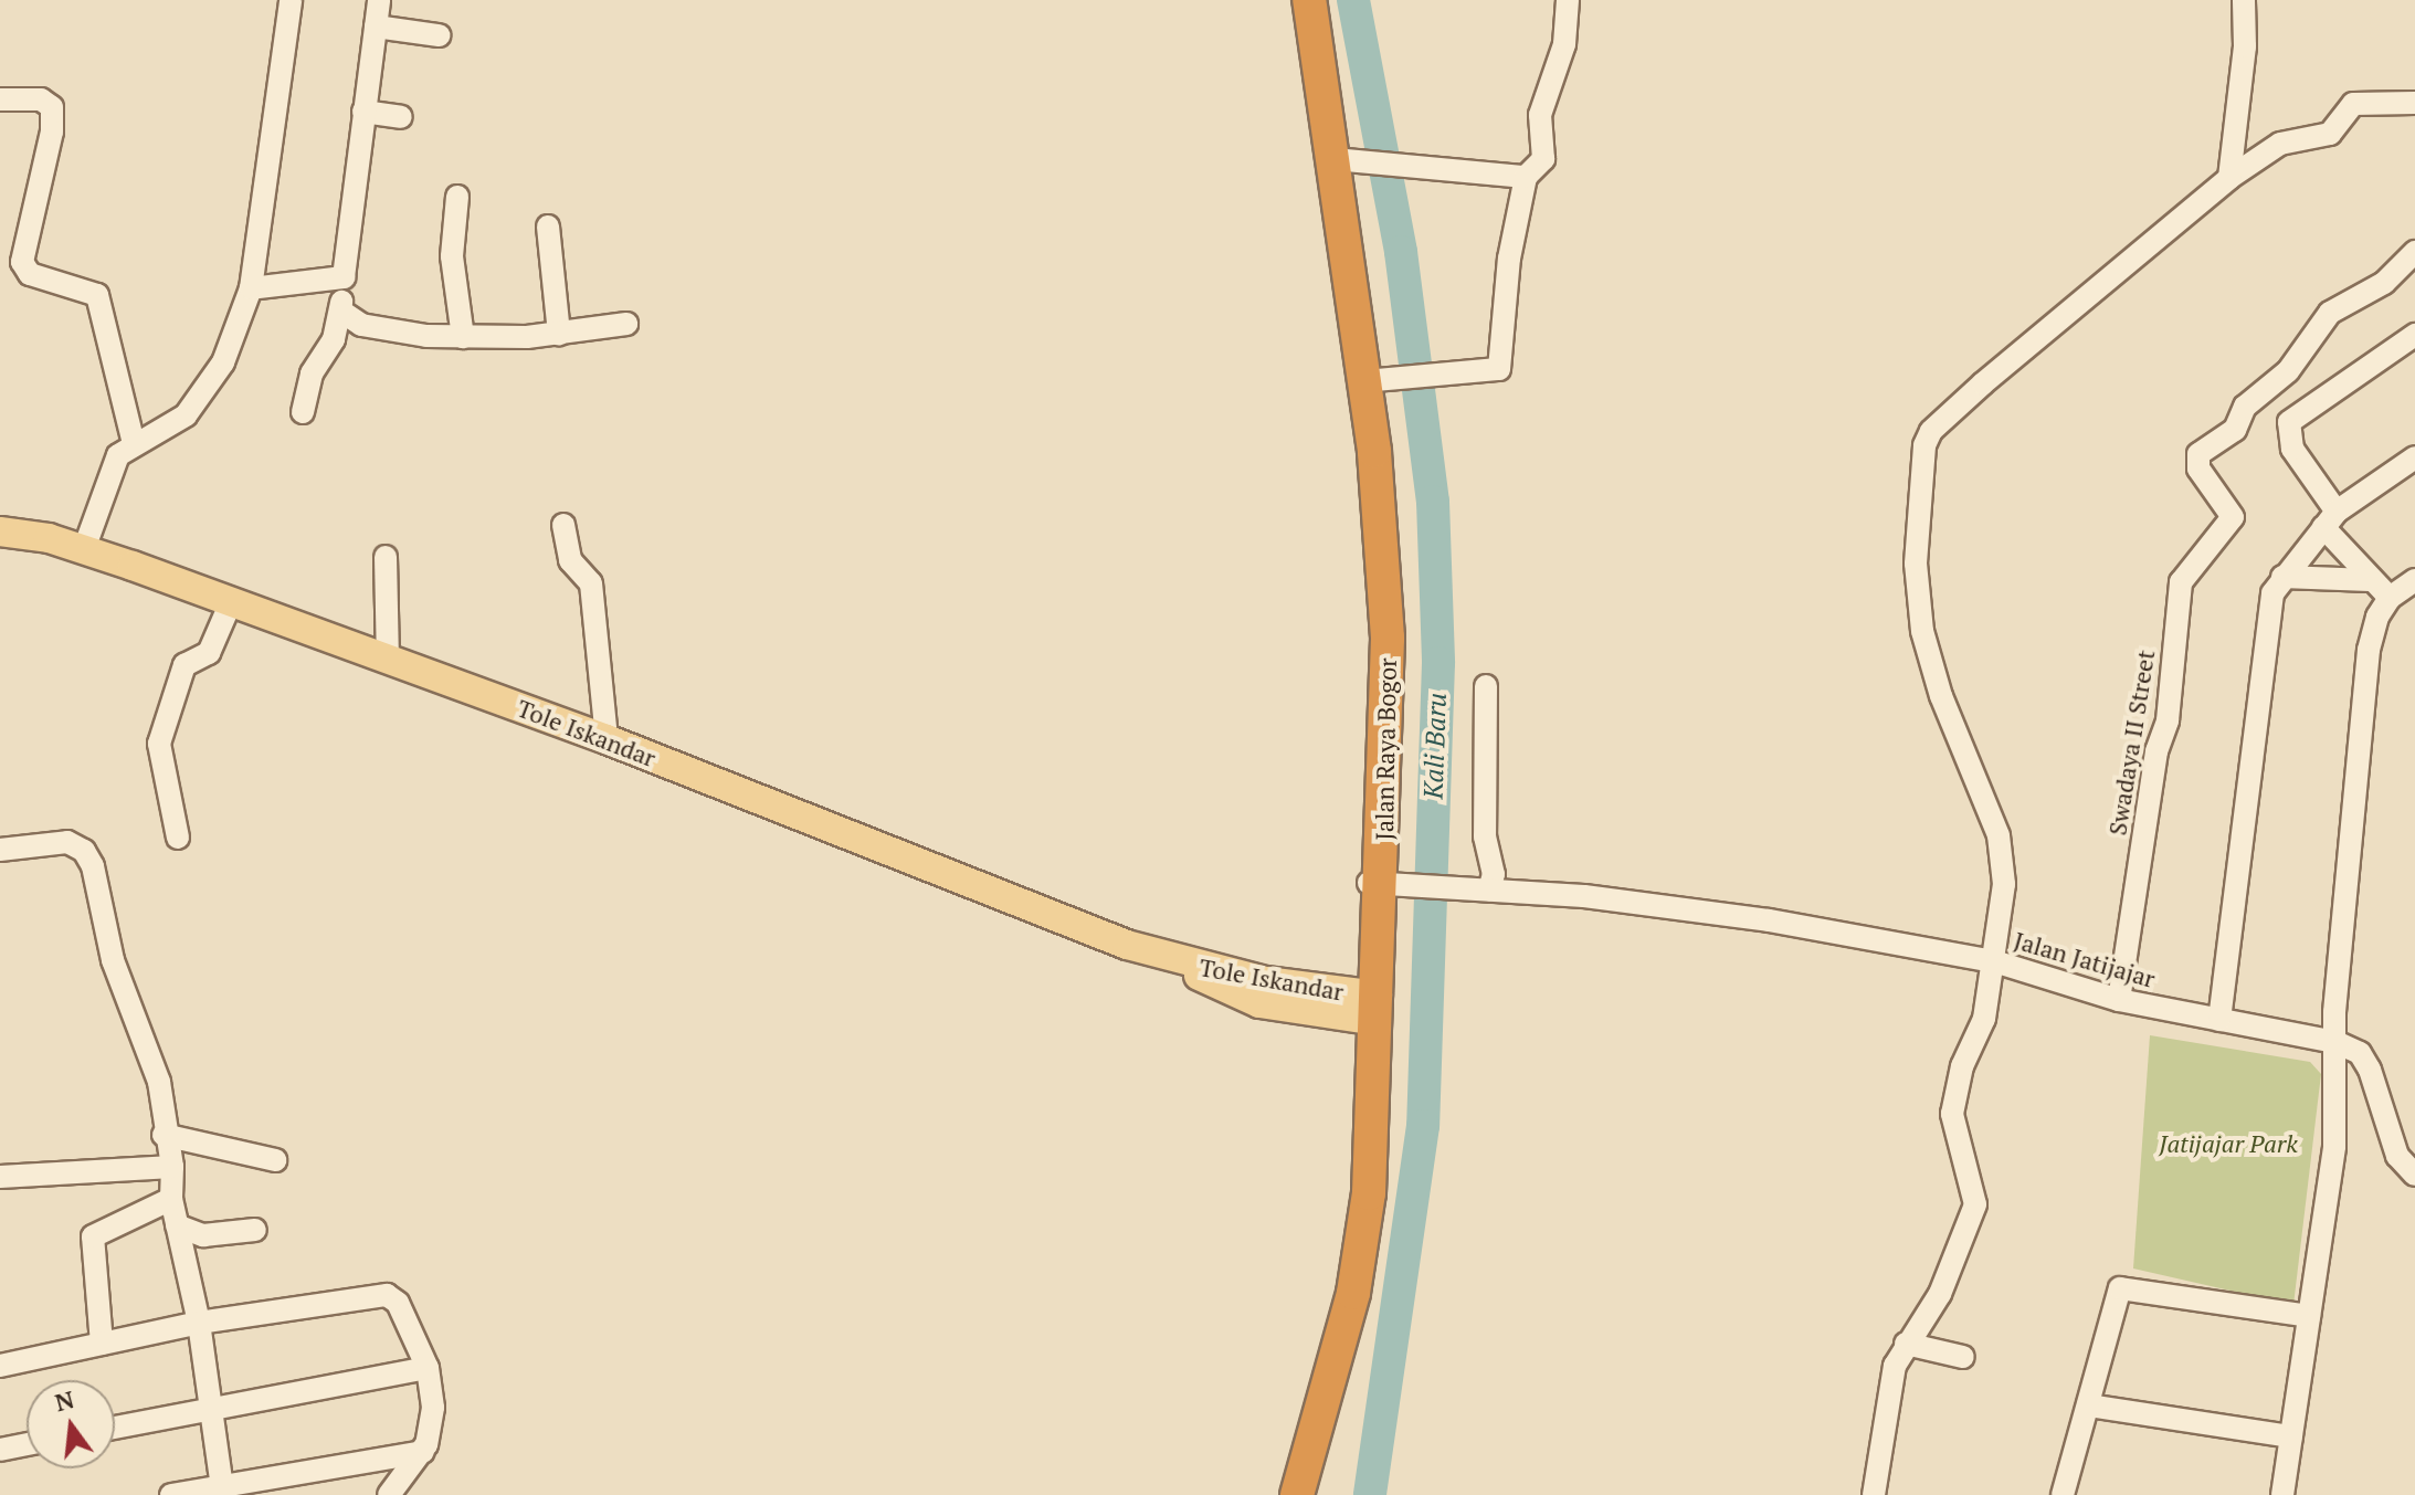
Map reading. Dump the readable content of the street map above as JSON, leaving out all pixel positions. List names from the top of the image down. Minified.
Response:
{"streets":{"highway":["Jalan Raya Bogor"],"main road":["Tole Iskandar"],"street":["Swadaya II Street","Jalan Jatijajar"]},"crossings":[["Tole Iskandar","Jalan Raya Bogor"],["Swadaya II Street","Jalan Jatijajar"],["Jalan Raya Bogor","Jalan Jatijajar"]],"water":["Kali Baru"],"parks":["Jatijajar Park"],"north":"top"}
